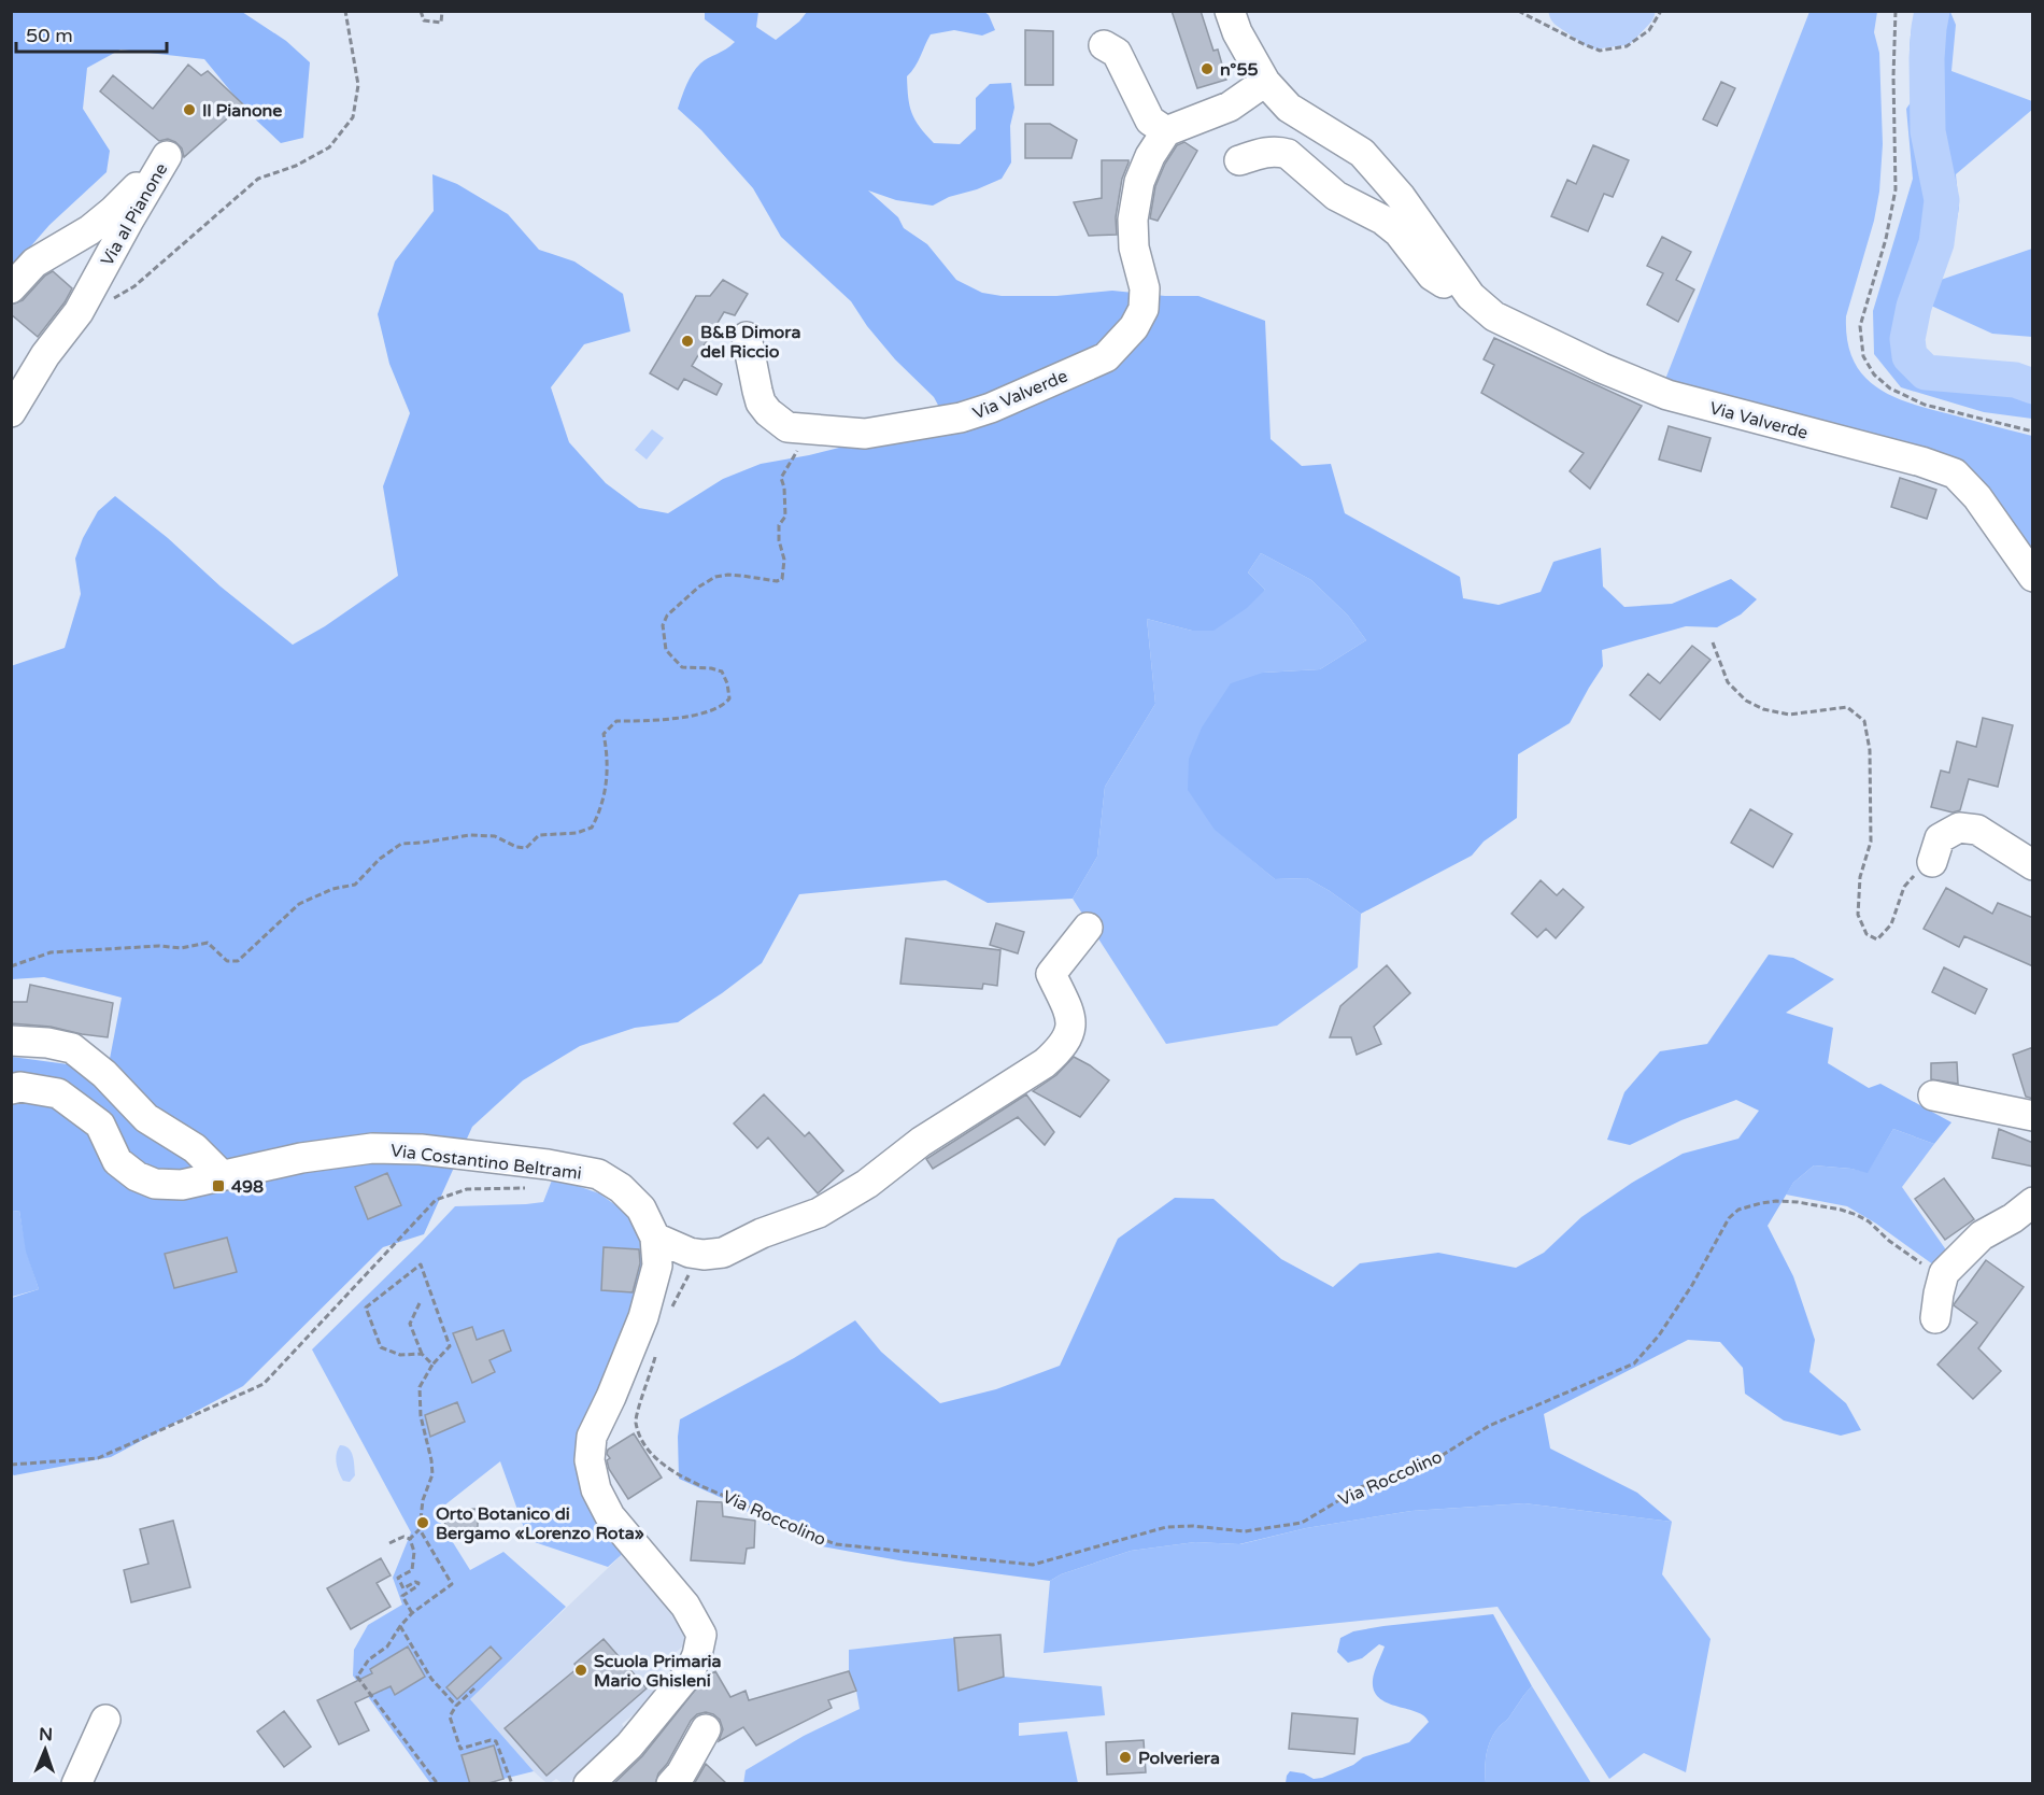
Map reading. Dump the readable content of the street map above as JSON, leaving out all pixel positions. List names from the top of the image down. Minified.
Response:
{"streets":{"street":["Via al Pianone","Via Valverde","Via Costantino Beltrami"],"path":["Via Roccolino"]},"places":{"other":["n°55","Il Pianone","B&B Dimora del Riccio","Orto Botanico di Bergamo «Lorenzo Rota»","Scuola Primaria Mario Ghisleni","Polveriera"],"transit":["498"]},"scale_bar":"50 m","north":"top"}
